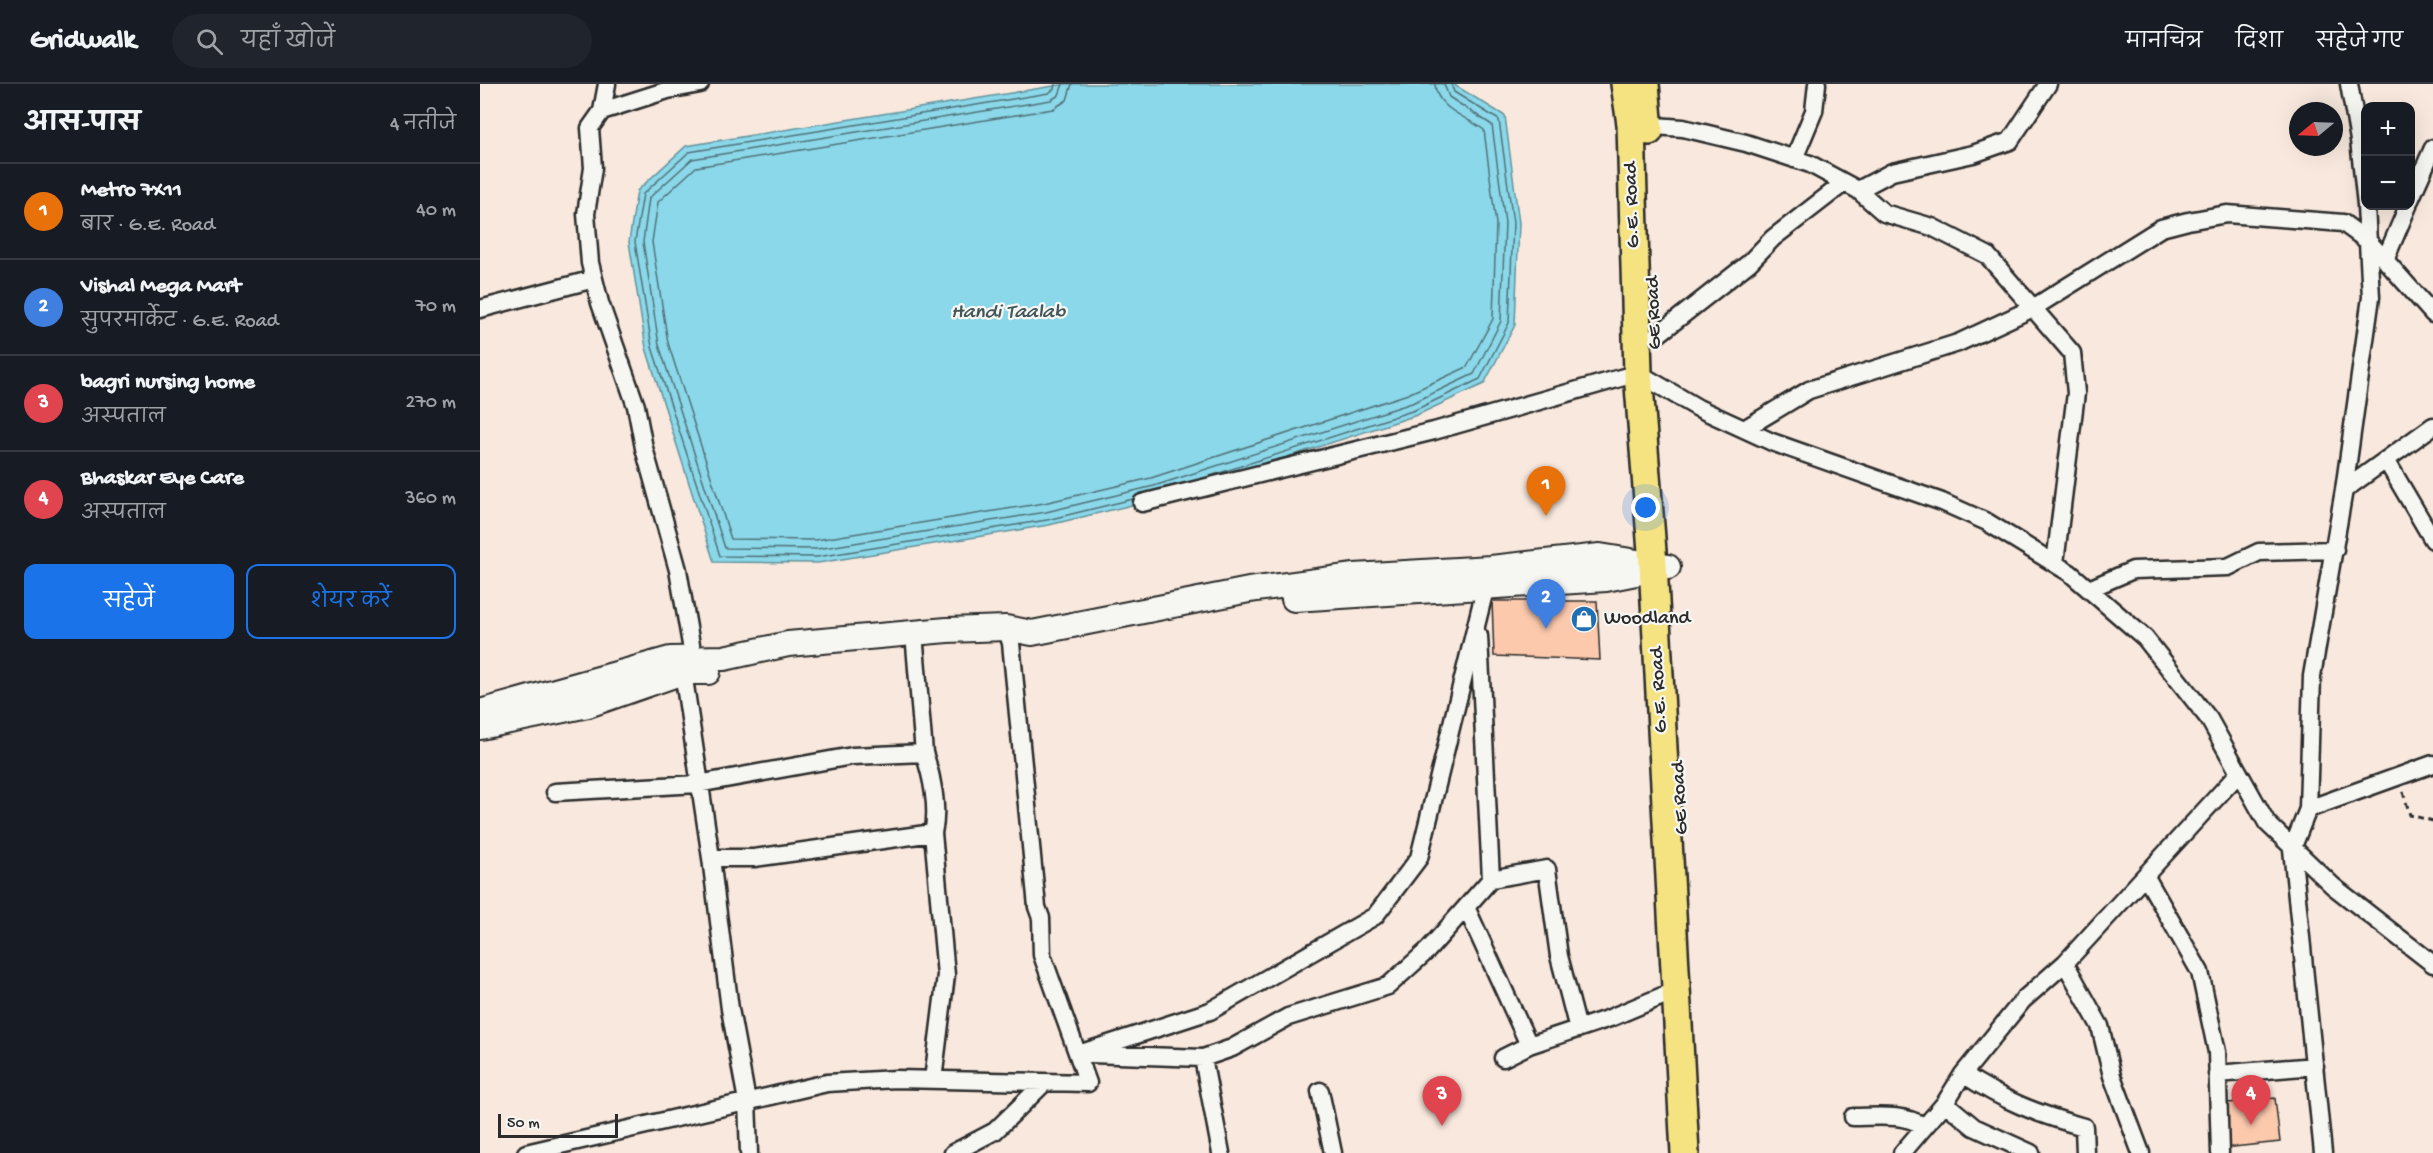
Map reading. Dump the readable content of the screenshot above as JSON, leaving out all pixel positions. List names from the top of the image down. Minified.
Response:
{"streets":{"main road":["G.E. Road","GE Road"]},"crossings":[["G.E. Road","GE Road"]],"water":["Handi Taalab"],"places":{"shop":["Woodland"]},"scale_bar":"50 m","north":"left","page":{"header":"Gridwalk","search":"यहाँ खोजें","nav":["मानचित्र","दिशा","सहेजे गए"],"heading":["आस-पास","4 नतीजे"],"map_buttons":["+","−"],"list":[{"mark":"1","name":"Metro 7X11","note":"बार · G.E. Road","value":"40 m"},{"mark":"2","name":"Vishal Mega Mart","note":"सुपरमार्केट · G.E. Road","value":"70 m"},{"mark":"3","name":"bagri nursing home","note":"अस्पताल","value":"270 m"},{"mark":"4","name":"Bhaskar Eye Care","note":"अस्पताल","value":"360 m"}],"pins":["1","2","4","3"],"buttons":["सहेजें","शेयर करें"],"scale":"50 m"}}
